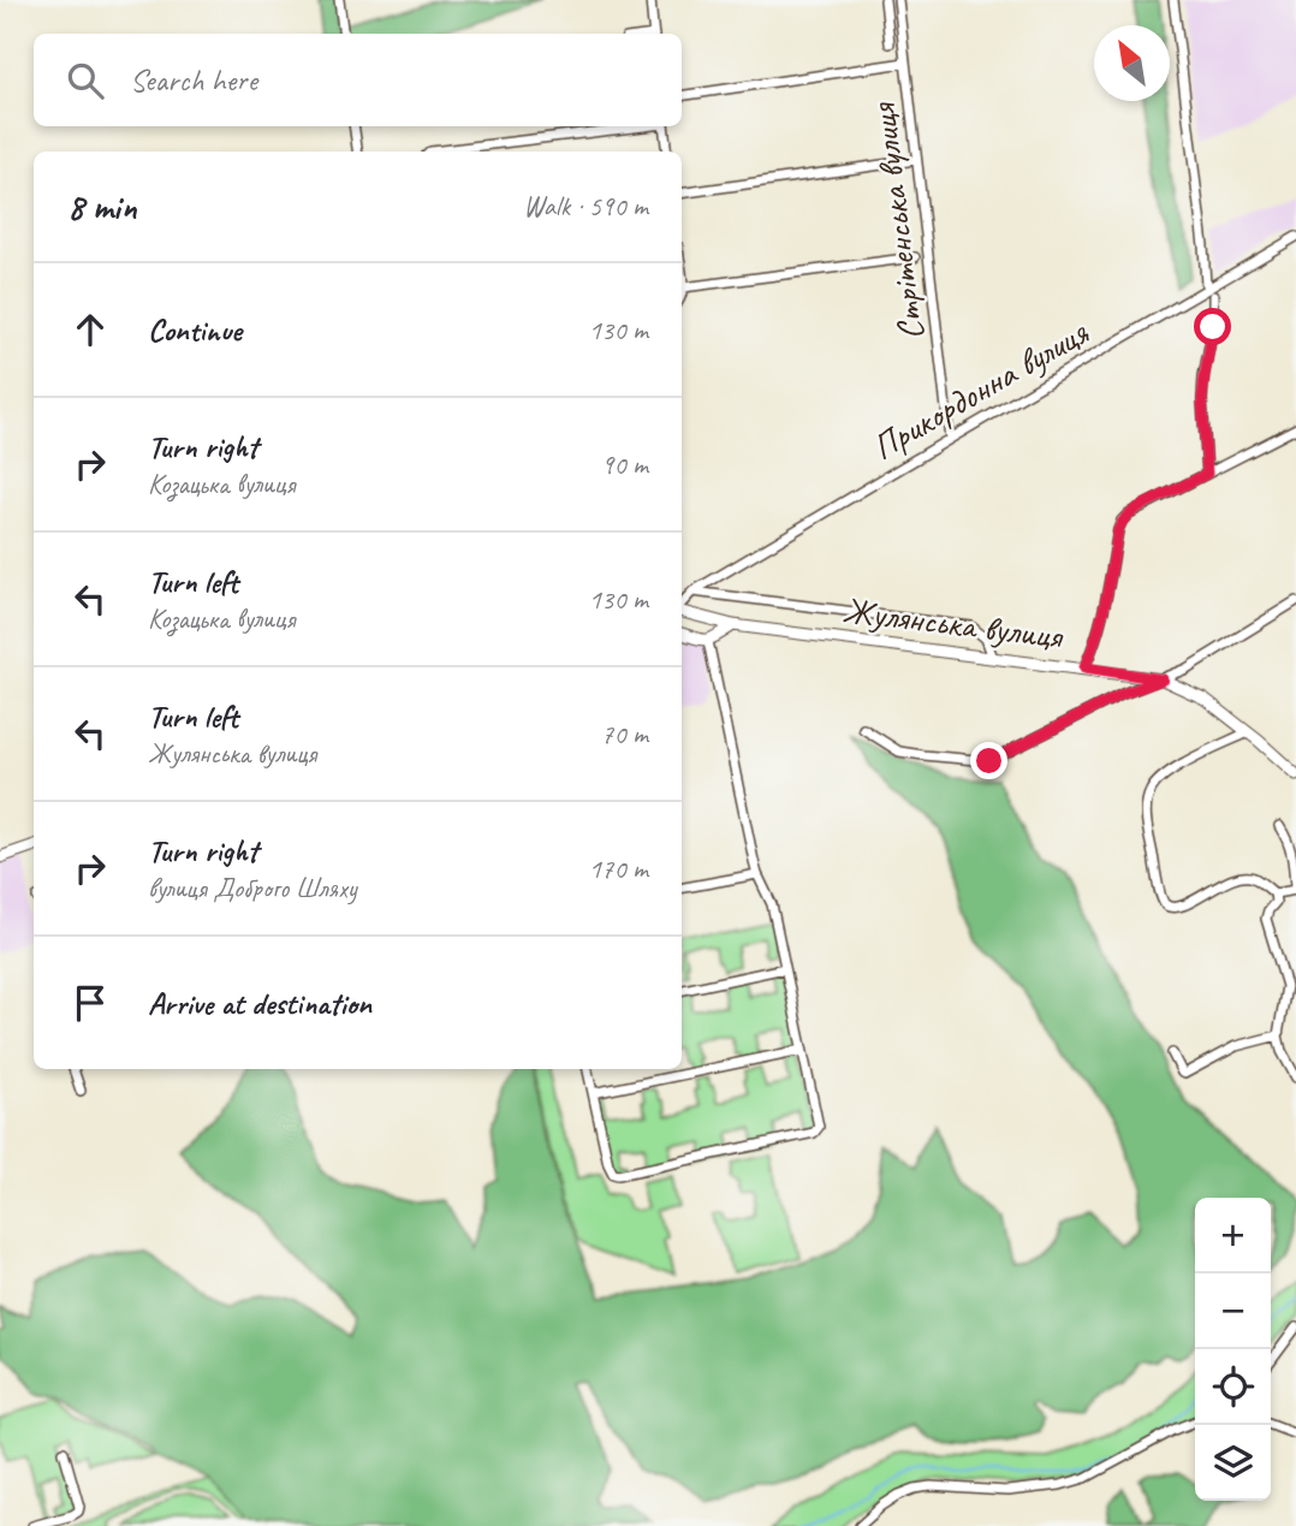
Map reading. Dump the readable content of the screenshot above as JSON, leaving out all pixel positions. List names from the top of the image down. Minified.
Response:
{"streets":{"street":["Стрітенська вулиця","Прикордонна вулиця","Жулянська вулиця"]},"crossings":[["Стрітенська вулиця","Прикордонна вулиця"]],"north":"top left","page":{"search":"Search here","heading":["8 min","Walk · 590 m"],"list":[["Continue","130 m"],["Turn right","Козацька вулиця","90 m"],["Turn left","Козацька вулиця","130 m"],["Turn left","Жулянська вулиця","70 m"],["Turn right","вулиця Доброго Шляху","170 m"],"Arrive at destination"],"map_buttons":["+","−"]}}
